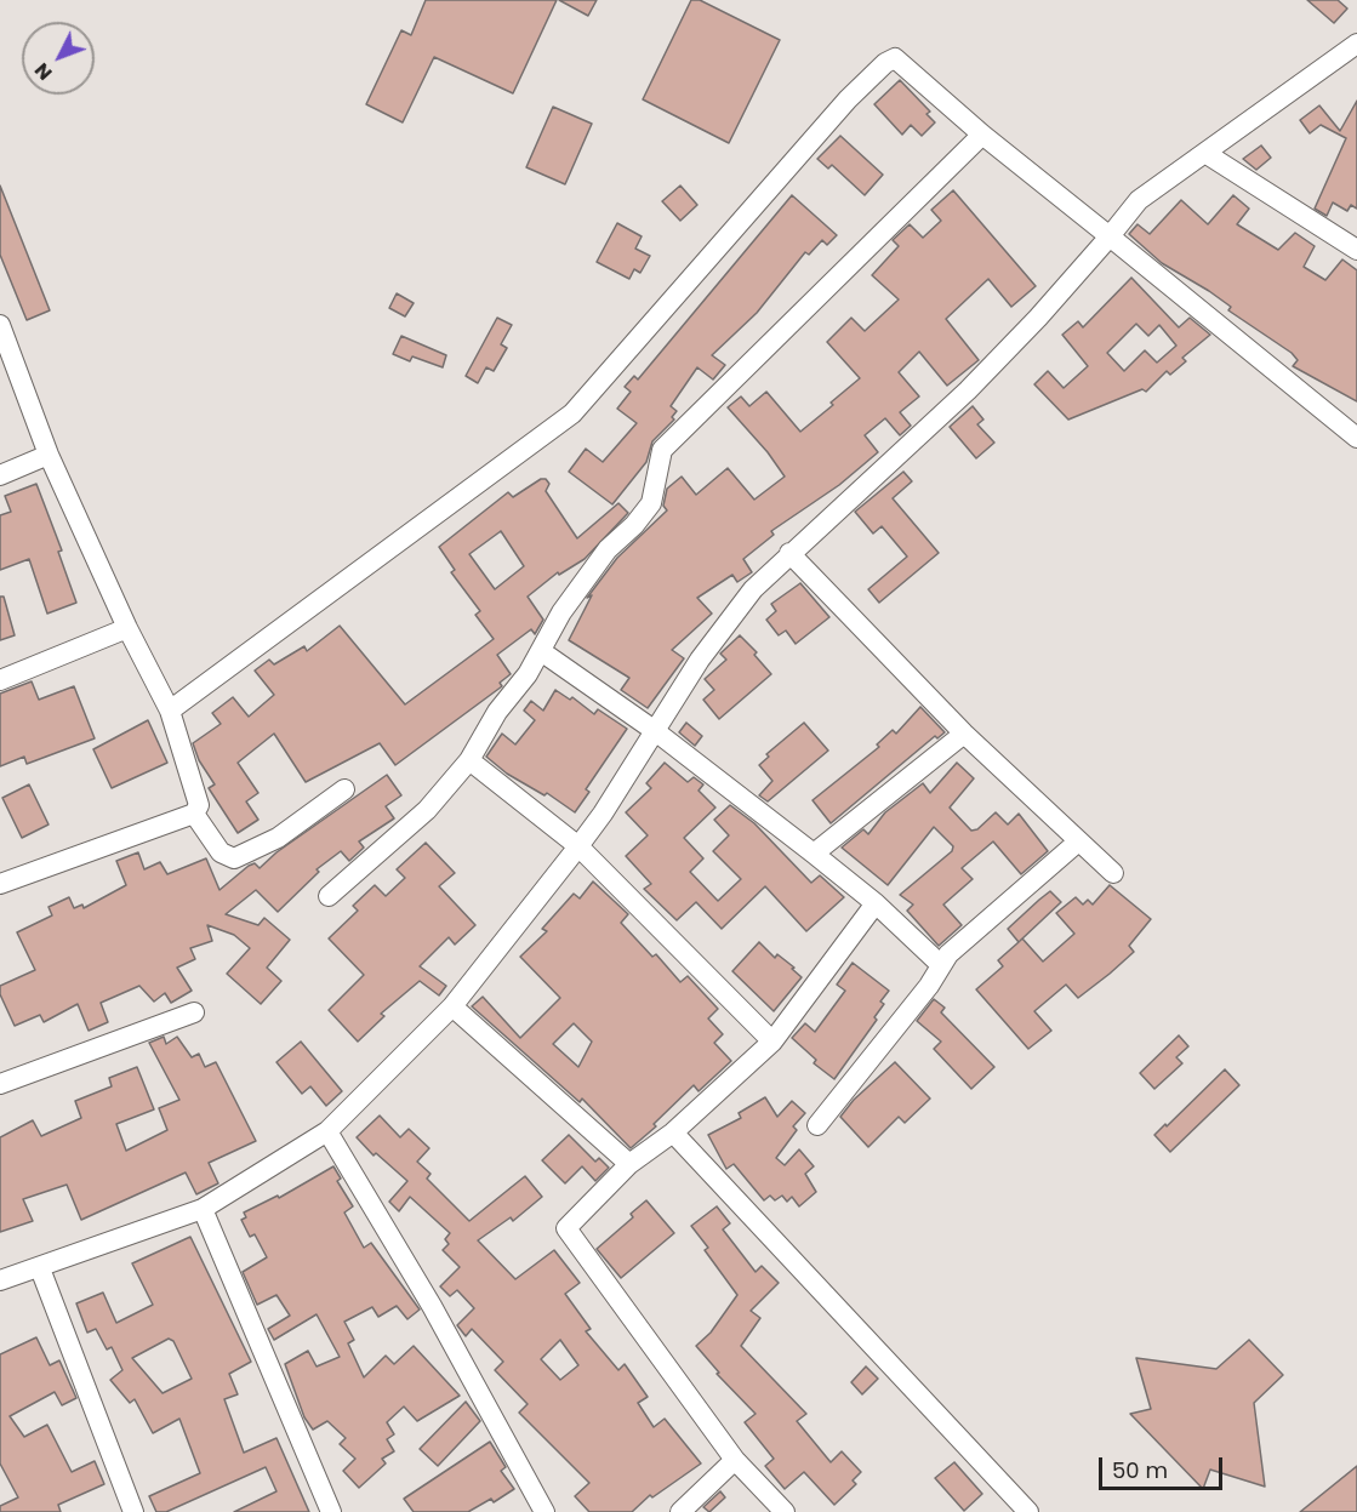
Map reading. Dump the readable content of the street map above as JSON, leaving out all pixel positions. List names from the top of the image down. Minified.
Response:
{"scale_bar":"50 m","north":"bottom left"}
